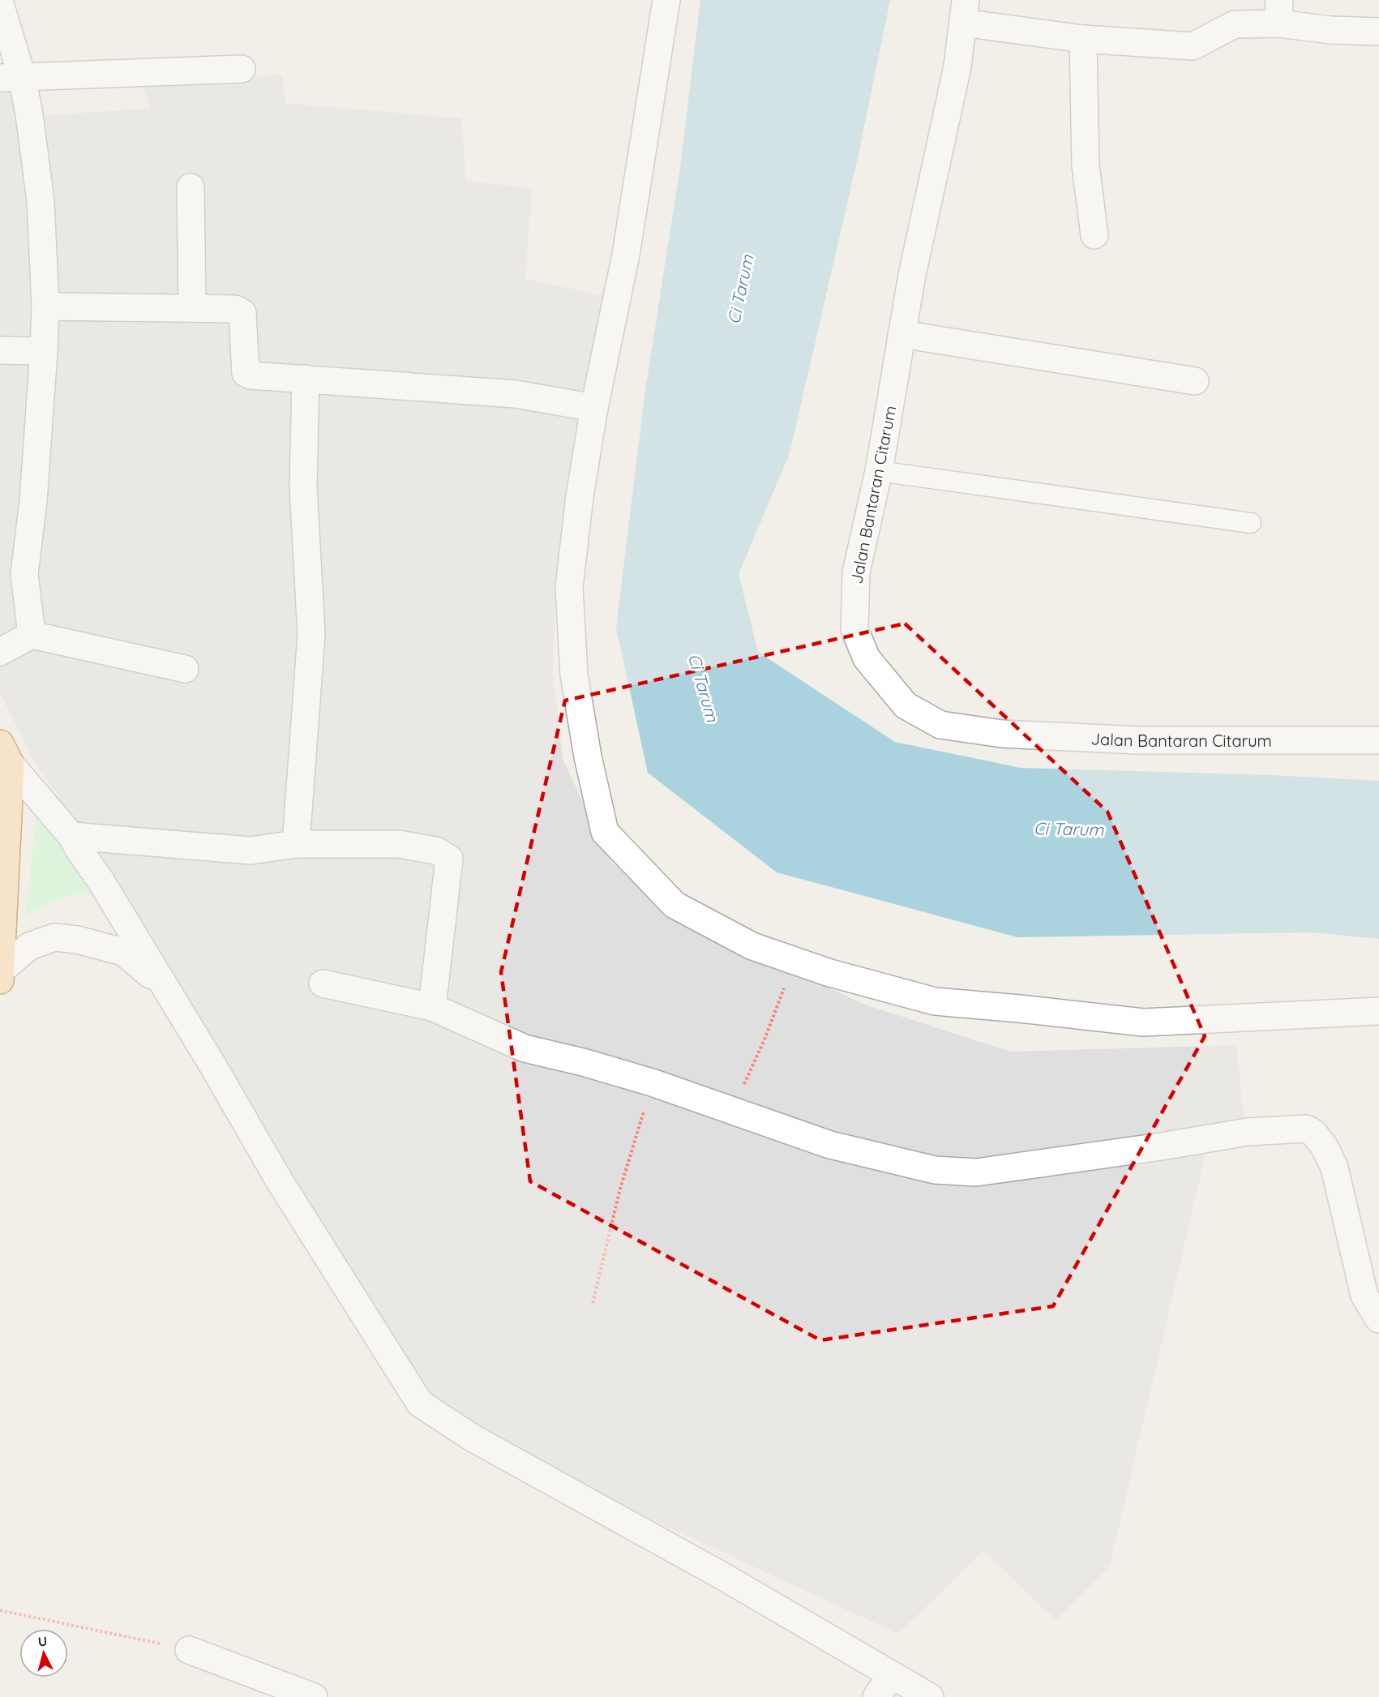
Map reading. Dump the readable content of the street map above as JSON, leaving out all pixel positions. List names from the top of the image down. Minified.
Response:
{"streets":{"street":["Jalan Bantaran Citarum"]},"water":["Ci Tarum"],"north":"top"}
